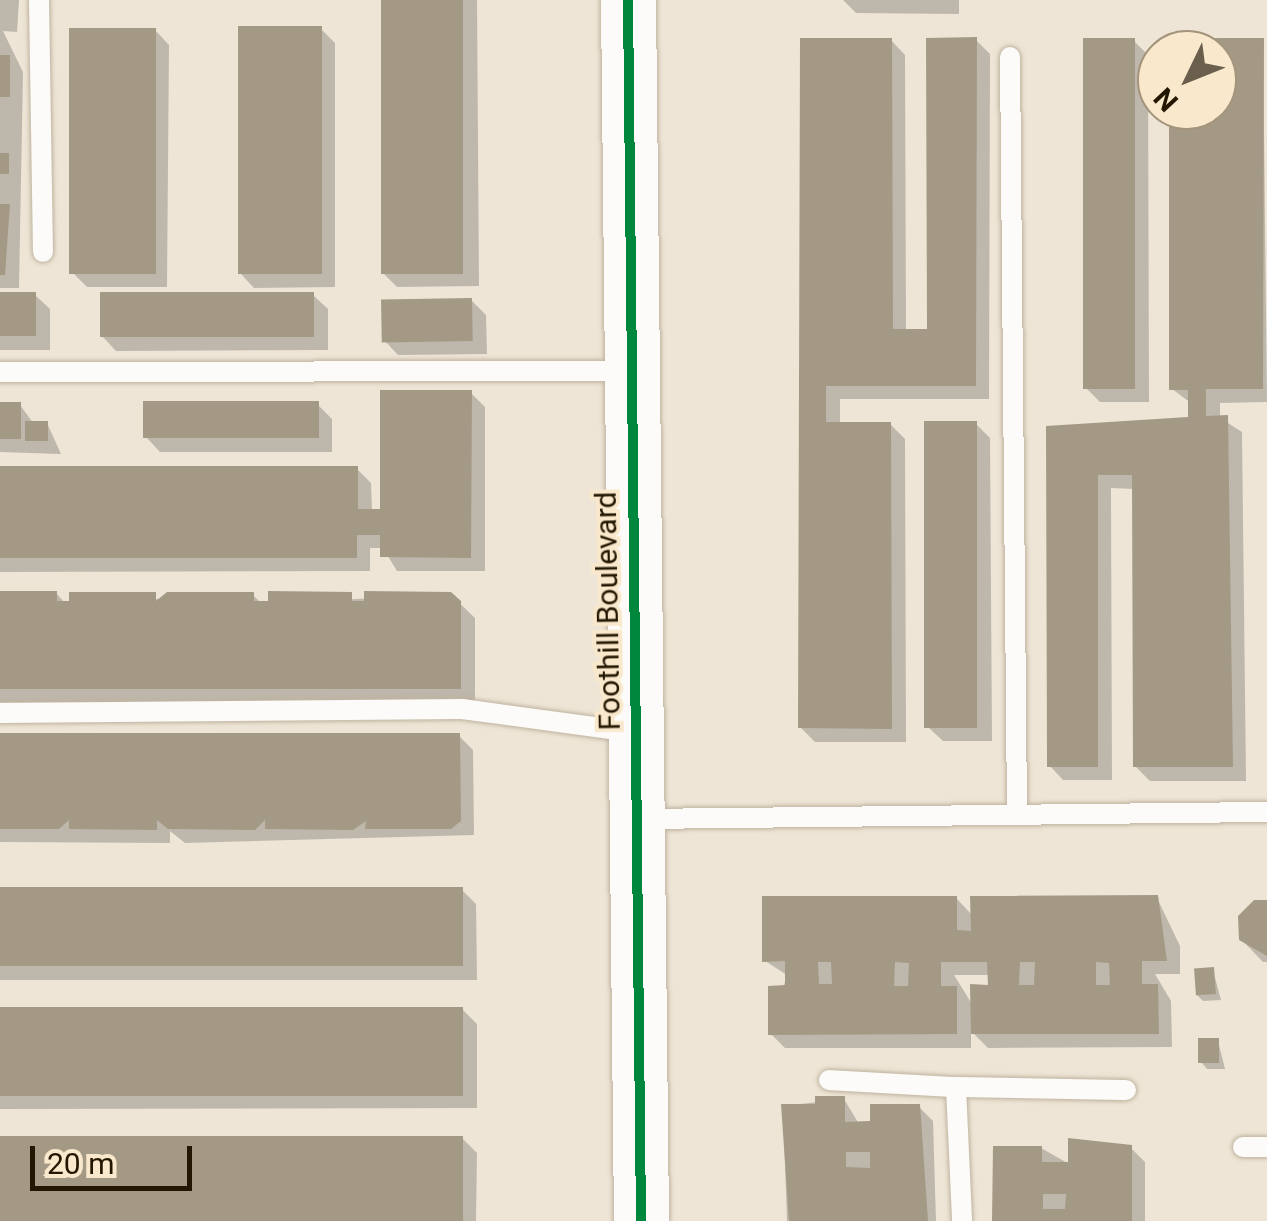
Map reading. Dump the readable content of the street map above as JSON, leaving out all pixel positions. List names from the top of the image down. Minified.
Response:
{"streets":{"main road":["Foothill Boulevard"]},"scale_bar":"20 m","north":"bottom left"}
